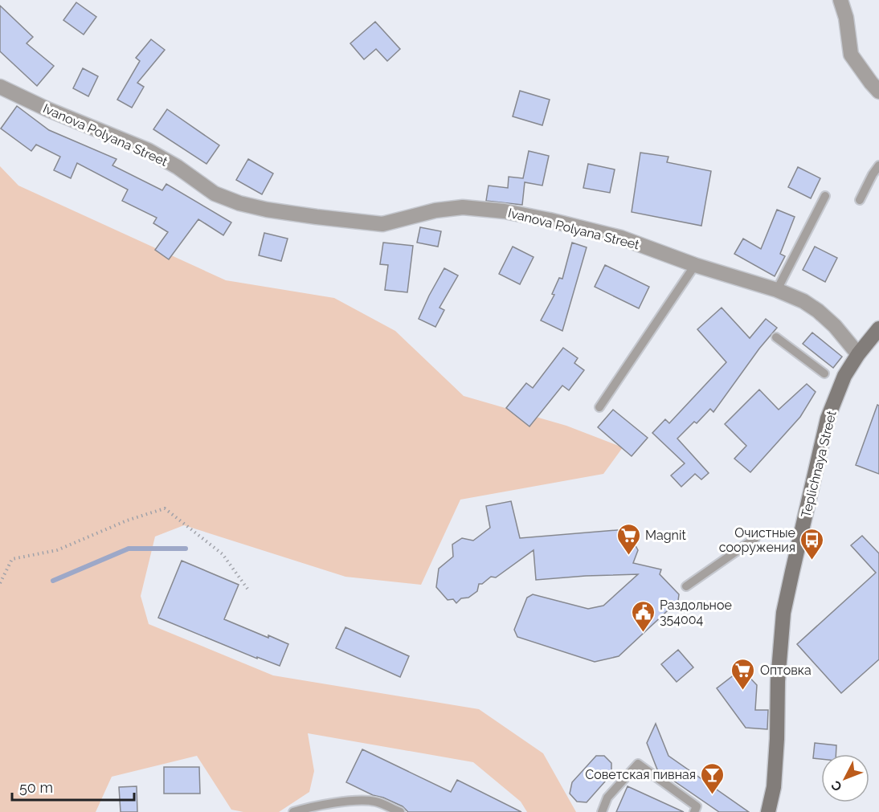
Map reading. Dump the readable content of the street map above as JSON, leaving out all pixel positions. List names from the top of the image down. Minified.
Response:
{"streets":{"street":["Ivanova Polyana Street","Teplichnaya Street"]},"crossings":[["Ivanova Polyana Street","Teplichnaya Street"]],"places":{"supermarket":["Magnit","Оптовка"],"bus stop":["Очистные сооружения"],"public building":["Раздольное 354004"],"bar":["Советская пивная"]},"scale_bar":"50 m","north":"bottom left"}
